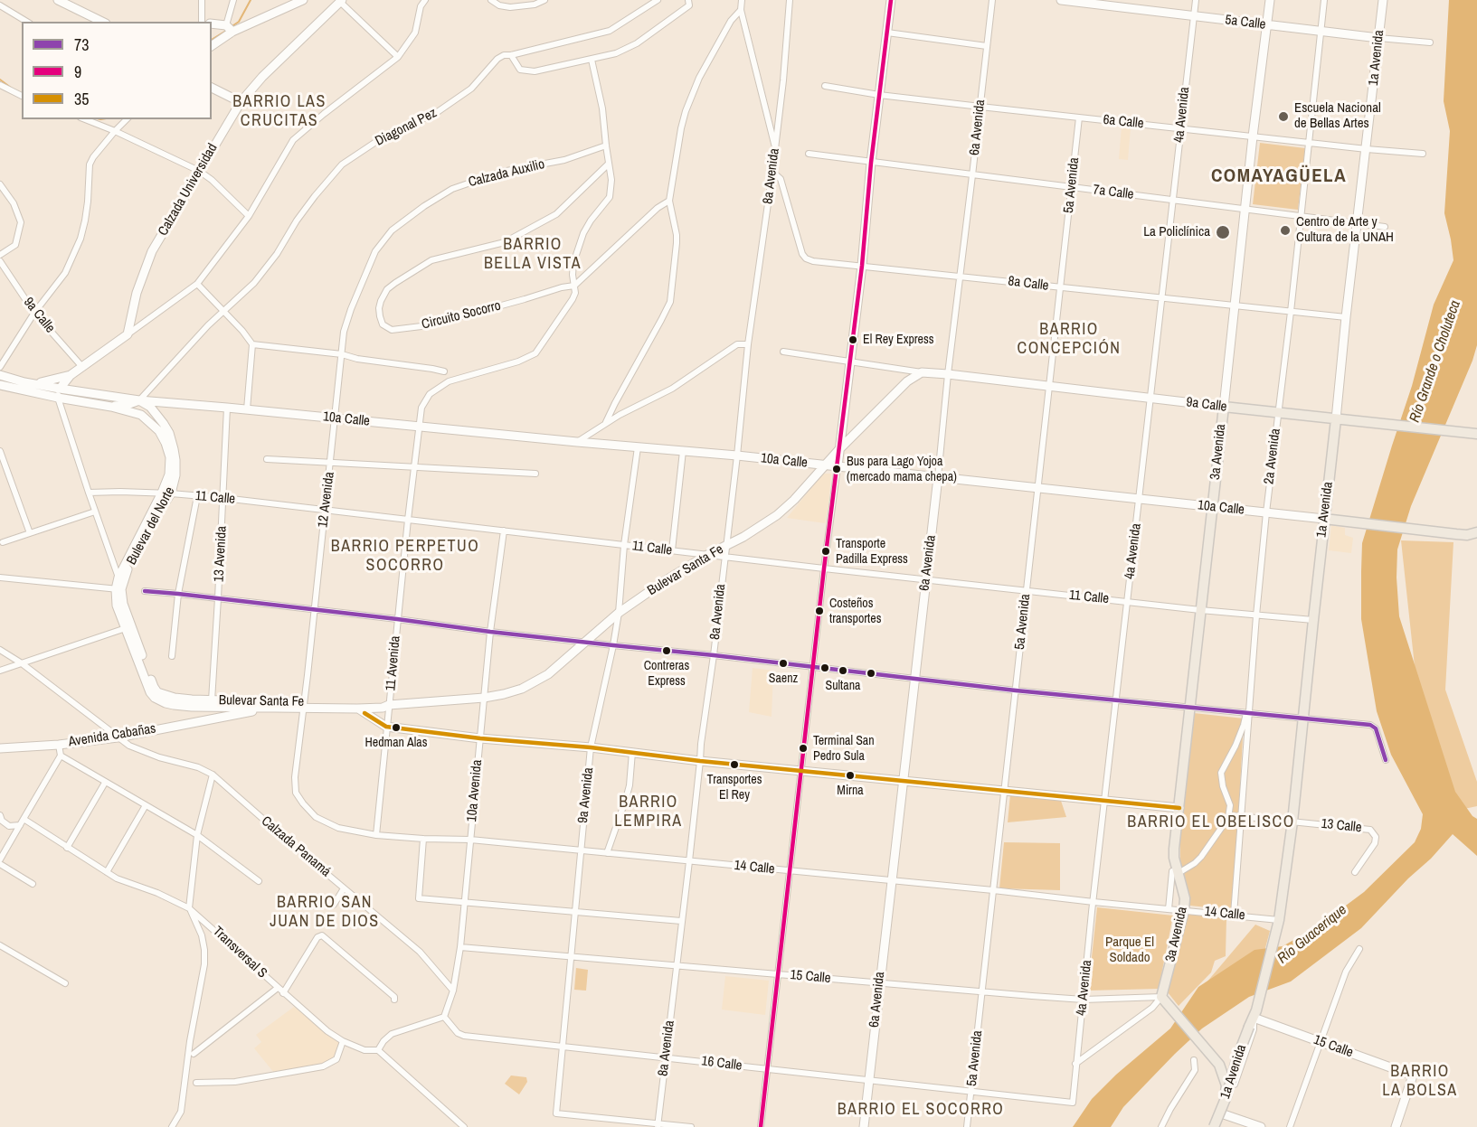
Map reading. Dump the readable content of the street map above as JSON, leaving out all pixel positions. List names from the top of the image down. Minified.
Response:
{"streets":{"main road":["1a Avenida","9a Calle","10a Calle","3a Avenida"],"street":["5a Calle","4a Avenida","6a Calle","Diagonal Pez","6a Avenida","Calzada Auxilio","8a Avenida","5a Avenida","Calzada Universidad","7a Calle","8a Calle","Circuito Socorro","2a Avenida","11 Calle","12 Avenida","Bulevar del Norte","13 Avenida","Bulevar Santa Fe","11 Avenida","Avenida Cabañas","10a Avenida","9a Avenida","13 Calle","Calzada Panamá","14 Calle","Transversal S","15 Calle","16 Calle"]},"crossings":[["5a Calle","1a Avenida"],["5a Calle","4a Avenida"],["5a Calle","3a Avenida"],["5a Calle","2a Avenida"],["1a Avenida","6a Calle"],["1a Avenida","7a Calle"],["1a Avenida","8a Calle"],["1a Avenida","9a Calle"],["1a Avenida","10a Calle"],["1a Avenida","11 Calle"],["1a Avenida","13 Calle"],["1a Avenida","14 Calle"],["1a Avenida","15 Calle"],["4a Avenida","6a Calle"],["4a Avenida","7a Calle"],["4a Avenida","8a Calle"],["4a Avenida","9a Calle"],["4a Avenida","10a Calle"],["4a Avenida","11 Calle"],["4a Avenida","14 Calle"],["4a Avenida","15 Calle"],["4a Avenida","16 Calle"],["6a Calle","6a Avenida"],["6a Calle","5a Avenida"],["6a Calle","3a Avenida"],["6a Calle","2a Avenida"],["Diagonal Pez","10a Calle"],["Diagonal Pez","Bulevar del Norte"],["6a Avenida","7a Calle"],["6a Avenida","8a Calle"],["6a Avenida","9a Calle"],["6a Avenida","10a Calle"],["6a Avenida","11 Calle"],["6a Avenida","14 Calle"],["6a Avenida","15 Calle"],["6a Avenida","16 Calle"],["Calzada Auxilio","12 Avenida"],["8a Avenida","8a Calle"],["8a Avenida","10a Calle"],["8a Avenida","11 Calle"],["8a Avenida","Bulevar Santa Fe"],["8a Avenida","9a Avenida"],["8a Avenida","14 Calle"],["8a Avenida","15 Calle"],["8a Avenida","16 Calle"],["5a Avenida","7a Calle"],["5a Avenida","8a Calle"],["5a Avenida","9a Calle"],["5a Avenida","10a Calle"],["5a Avenida","11 Calle"],["5a Avenida","14 Calle"],["5a Avenida","15 Calle"],["5a Avenida","16 Calle"],["7a Calle","3a Avenida"],["7a Calle","2a Avenida"],["8a Calle","3a Avenida"],["8a Calle","2a Avenida"],["9a Calle","3a Avenida"],["9a Calle","2a Avenida"],["Circuito Socorro","11 Avenida"],["10a Calle","3a Avenida"],["10a Calle","2a Avenida"],["10a Calle","12 Avenida"],["10a Calle","Bulevar del Norte"],["10a Calle","13 Avenida"],["10a Calle","Bulevar Santa Fe"],["10a Calle","11 Avenida"],["10a Calle","9a Avenida"],["3a Avenida","11 Calle"],["3a Avenida","14 Calle"],["3a Avenida","15 Calle"],["2a Avenida","11 Calle"],["2a Avenida","13 Calle"],["2a Avenida","14 Calle"],["11 Calle","12 Avenida"],["11 Calle","Bulevar del Norte"],["11 Calle","13 Avenida"],["11 Calle","Bulevar Santa Fe"],["11 Calle","11 Avenida"],["11 Calle","10a Avenida"],["11 Calle","9a Avenida"],["12 Avenida","Bulevar Santa Fe"],["12 Avenida","14 Calle"],["Bulevar del Norte","Bulevar Santa Fe"],["13 Avenida","Bulevar Santa Fe"],["Bulevar Santa Fe","11 Avenida"],["Bulevar Santa Fe","Avenida Cabañas"],["Bulevar Santa Fe","10a Avenida"],["Bulevar Santa Fe","9a Avenida"],["11 Avenida","14 Calle"],["Avenida Cabañas","Calzada Panamá"],["10a Avenida","Calzada Panamá"],["10a Avenida","14 Calle"],["10a Avenida","15 Calle"],["10a Avenida","16 Calle"],["9a Avenida","14 Calle"],["9a Avenida","15 Calle"],["9a Avenida","16 Calle"]],"districts":["BARRIO LAS CRUCITAS","COMAYAGÜELA","BARRIO BELLA VISTA","BARRIO CONCEPCIÓN","BARRIO PERPETUO SOCORRO","BARRIO LEMPIRA","BARRIO EL OBELISCO","BARRIO SAN JUAN DE DIOS","BARRIO LA BOLSA","BARRIO EL SOCORRO"],"water":["Río Grande o Choluteca","Río Guacerique"],"parks":["Parque El Soldado"],"places":["Escuela Nacional de Bellas Artes","Centro de Arte y Cultura de la UNAH","La Policlínica","El Rey Express","Bus para Lago Yojoa (mercado mama chepa)","Transporte Padilla Express","Costeños transportes","Contreras Express","Saenz","Sultana","Hedman Alas","Terminal San Pedro Sula","Transportes El Rey","Mirna"],"lines":["transit line 9","transit line 73","transit line 35"],"legend":["73","9","35"]}
